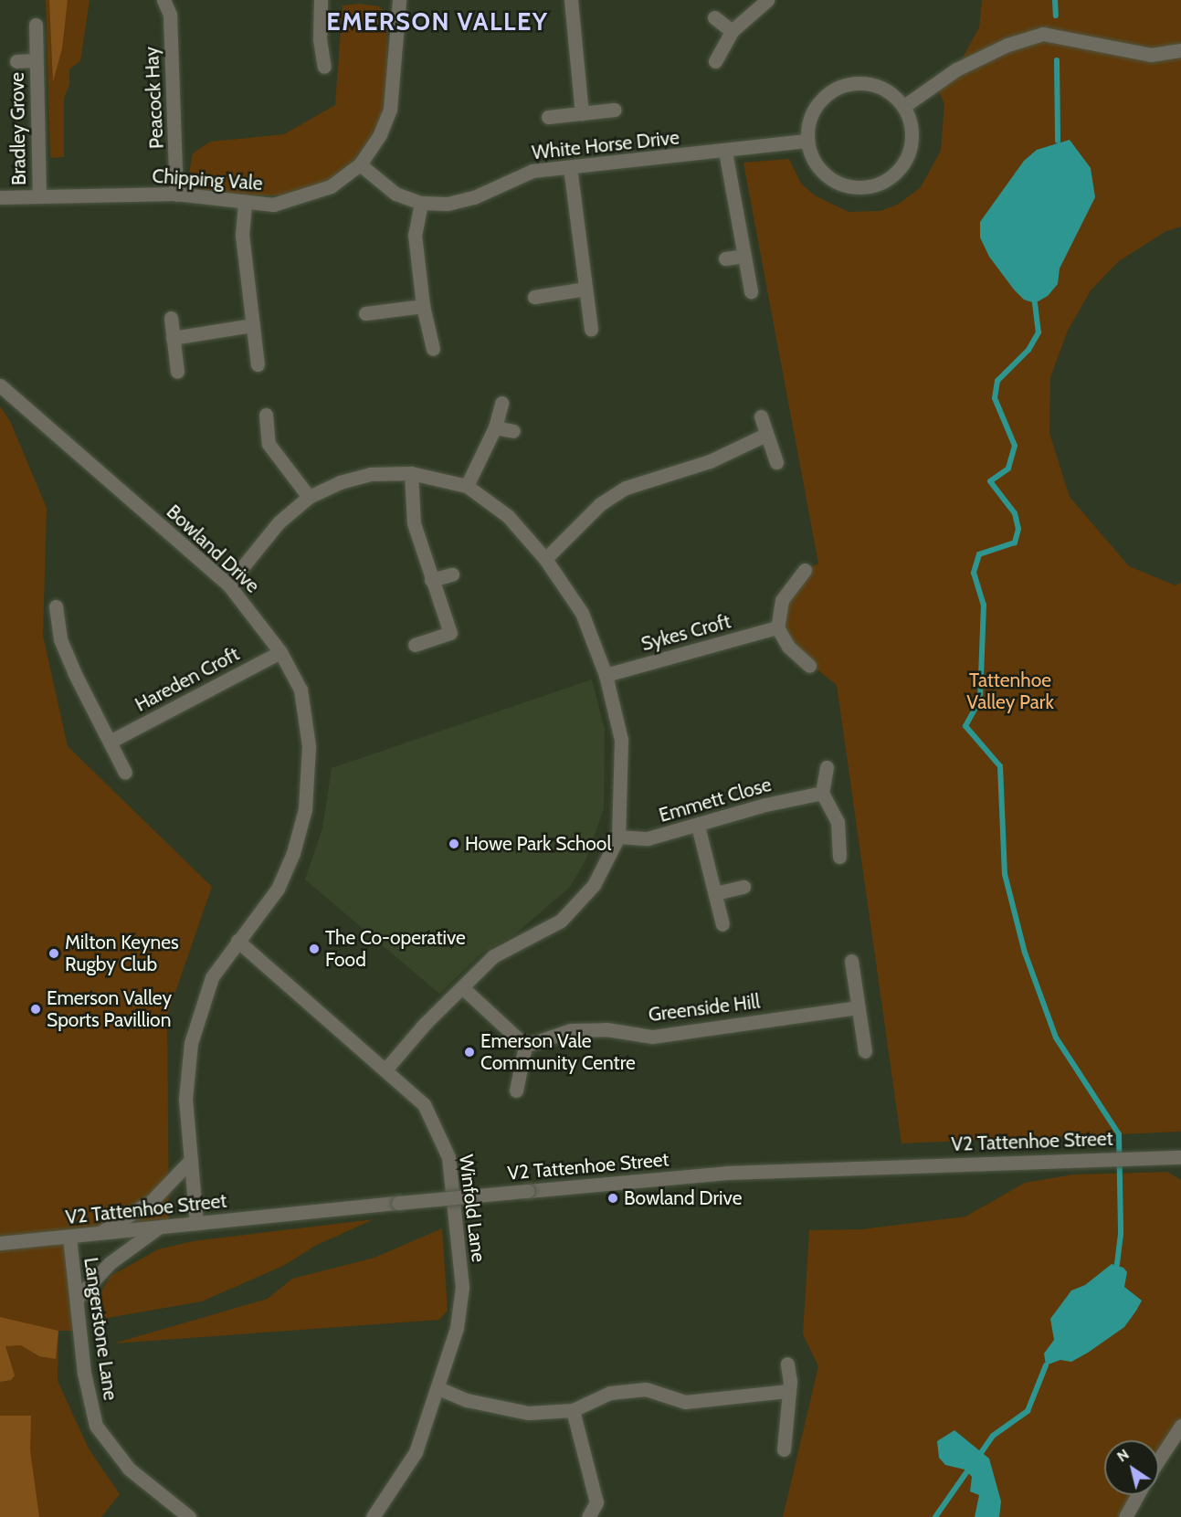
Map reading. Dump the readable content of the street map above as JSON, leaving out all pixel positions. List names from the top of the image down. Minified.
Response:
{"streets":{"street":["Peacock Hay","Bradley Grove","White Horse Drive","Chipping Vale","Bowland Drive","Sykes Croft","Hareden Croft","Emmett Close","Greenside Hill","V2 Tattenhoe Street","Winfold Lane","Langerstone Lane"]},"crossings":[["Peacock Hay","Chipping Vale"],["Bradley Grove","Chipping Vale"],["White Horse Drive","Chipping Vale"],["Bowland Drive","Hareden Croft"],["Bowland Drive","V2 Tattenhoe Street"],["Bowland Drive","Winfold Lane"],["V2 Tattenhoe Street","Langerstone Lane"]],"districts":["EMERSON VALLEY"],"parks":["Tattenhoe Valley Park"],"places":["Howe Park School","The Co-operative Food","Milton Keynes Rugby Club","Emerson Valley Sports Pavillion","Emerson Vale Community Centre","Bowland Drive"],"north":"top left"}
